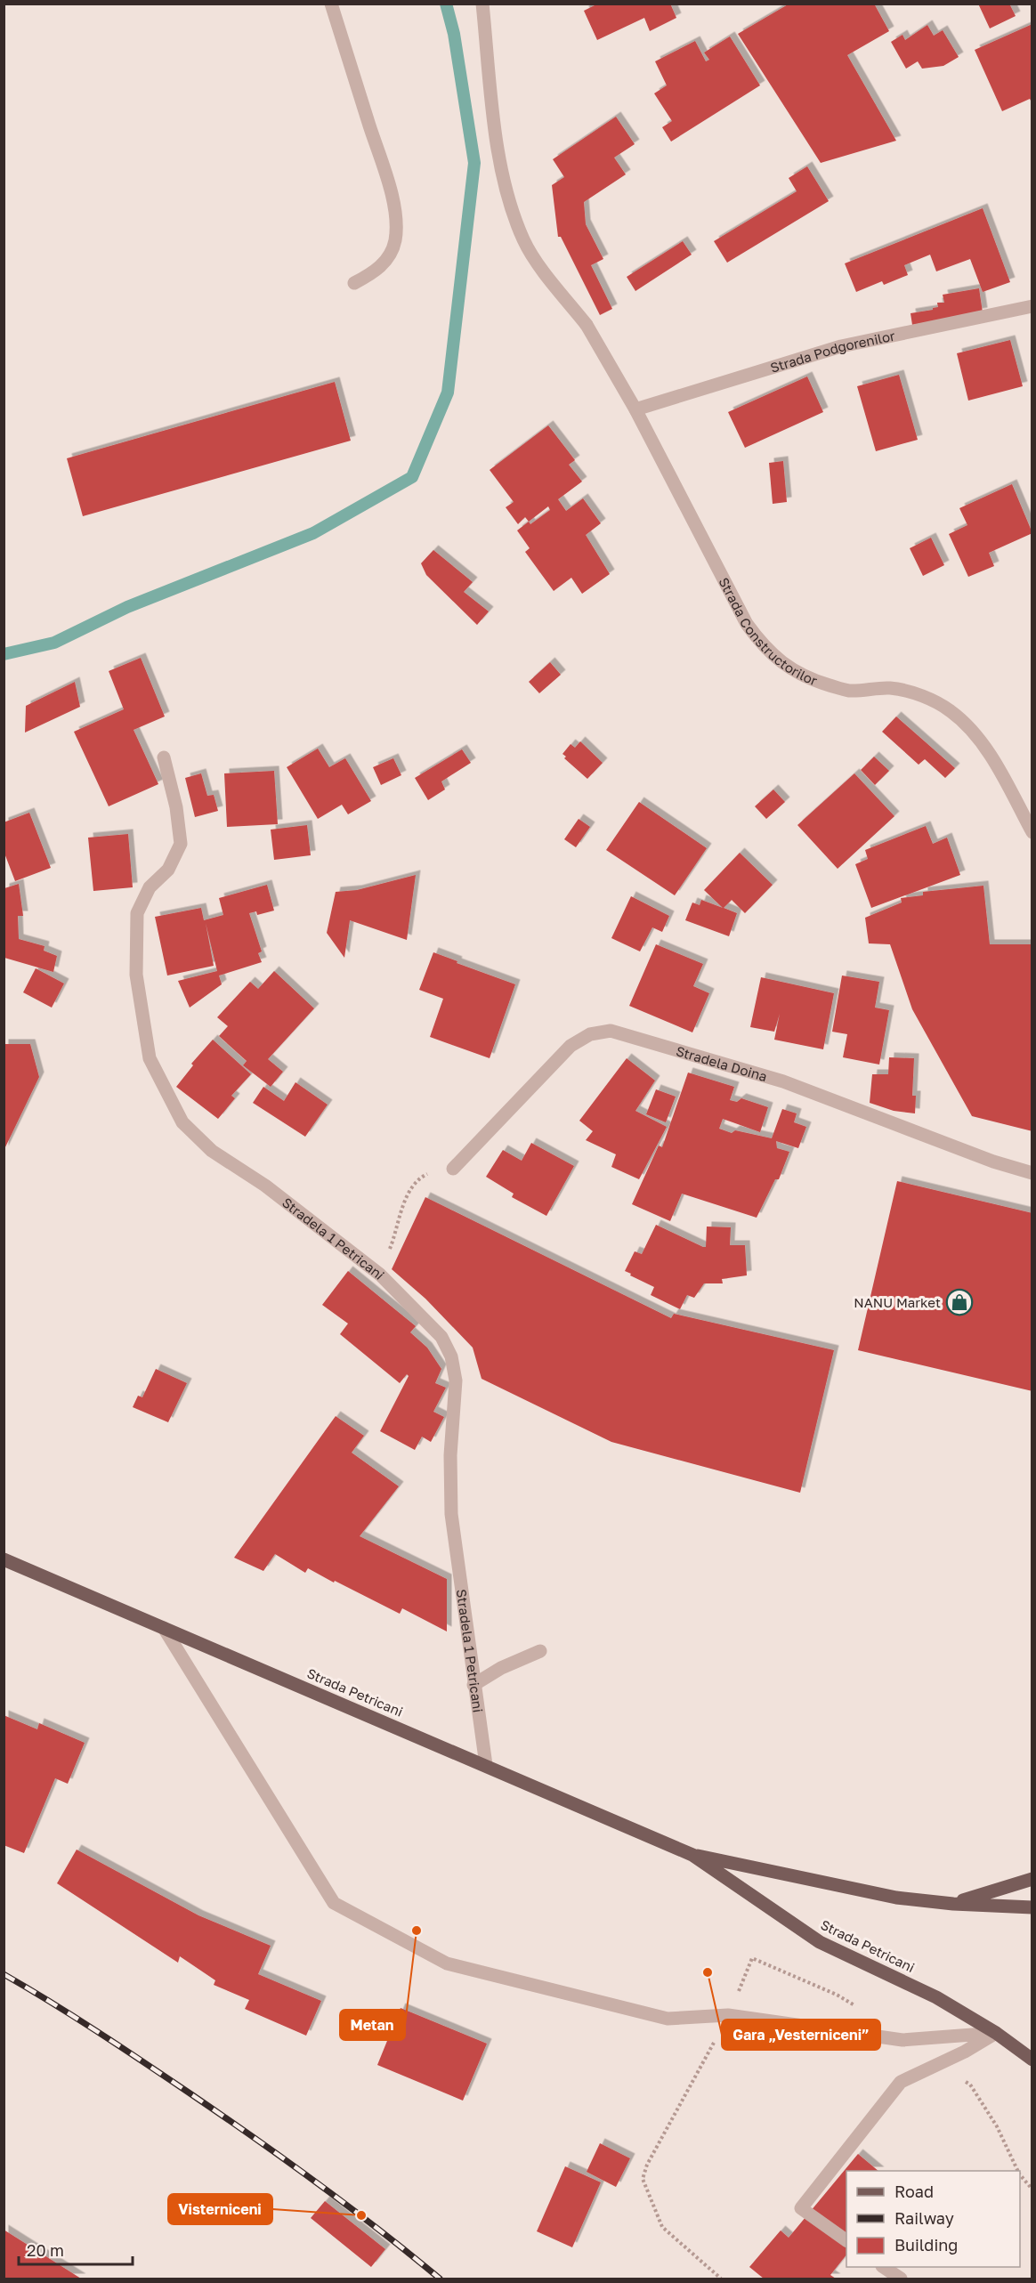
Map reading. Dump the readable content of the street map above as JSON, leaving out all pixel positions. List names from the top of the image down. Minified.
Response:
{"streets":{"main road":["Strada Petricani"],"street":["Strada Podgorenilor","Strada Constructorilor","Stradela Doina","Stradela 1 Petricani"]},"crossings":[["Strada Podgorenilor","Strada Constructorilor"],["Stradela 1 Petricani","Strada Petricani"]],"places":{"shop":["NANU Market"],"other":["Metan","Gara „Vesterniceni”","Visterniceni"]},"legend":["Road","Railway","Building"],"scale_bar":"20 m"}
